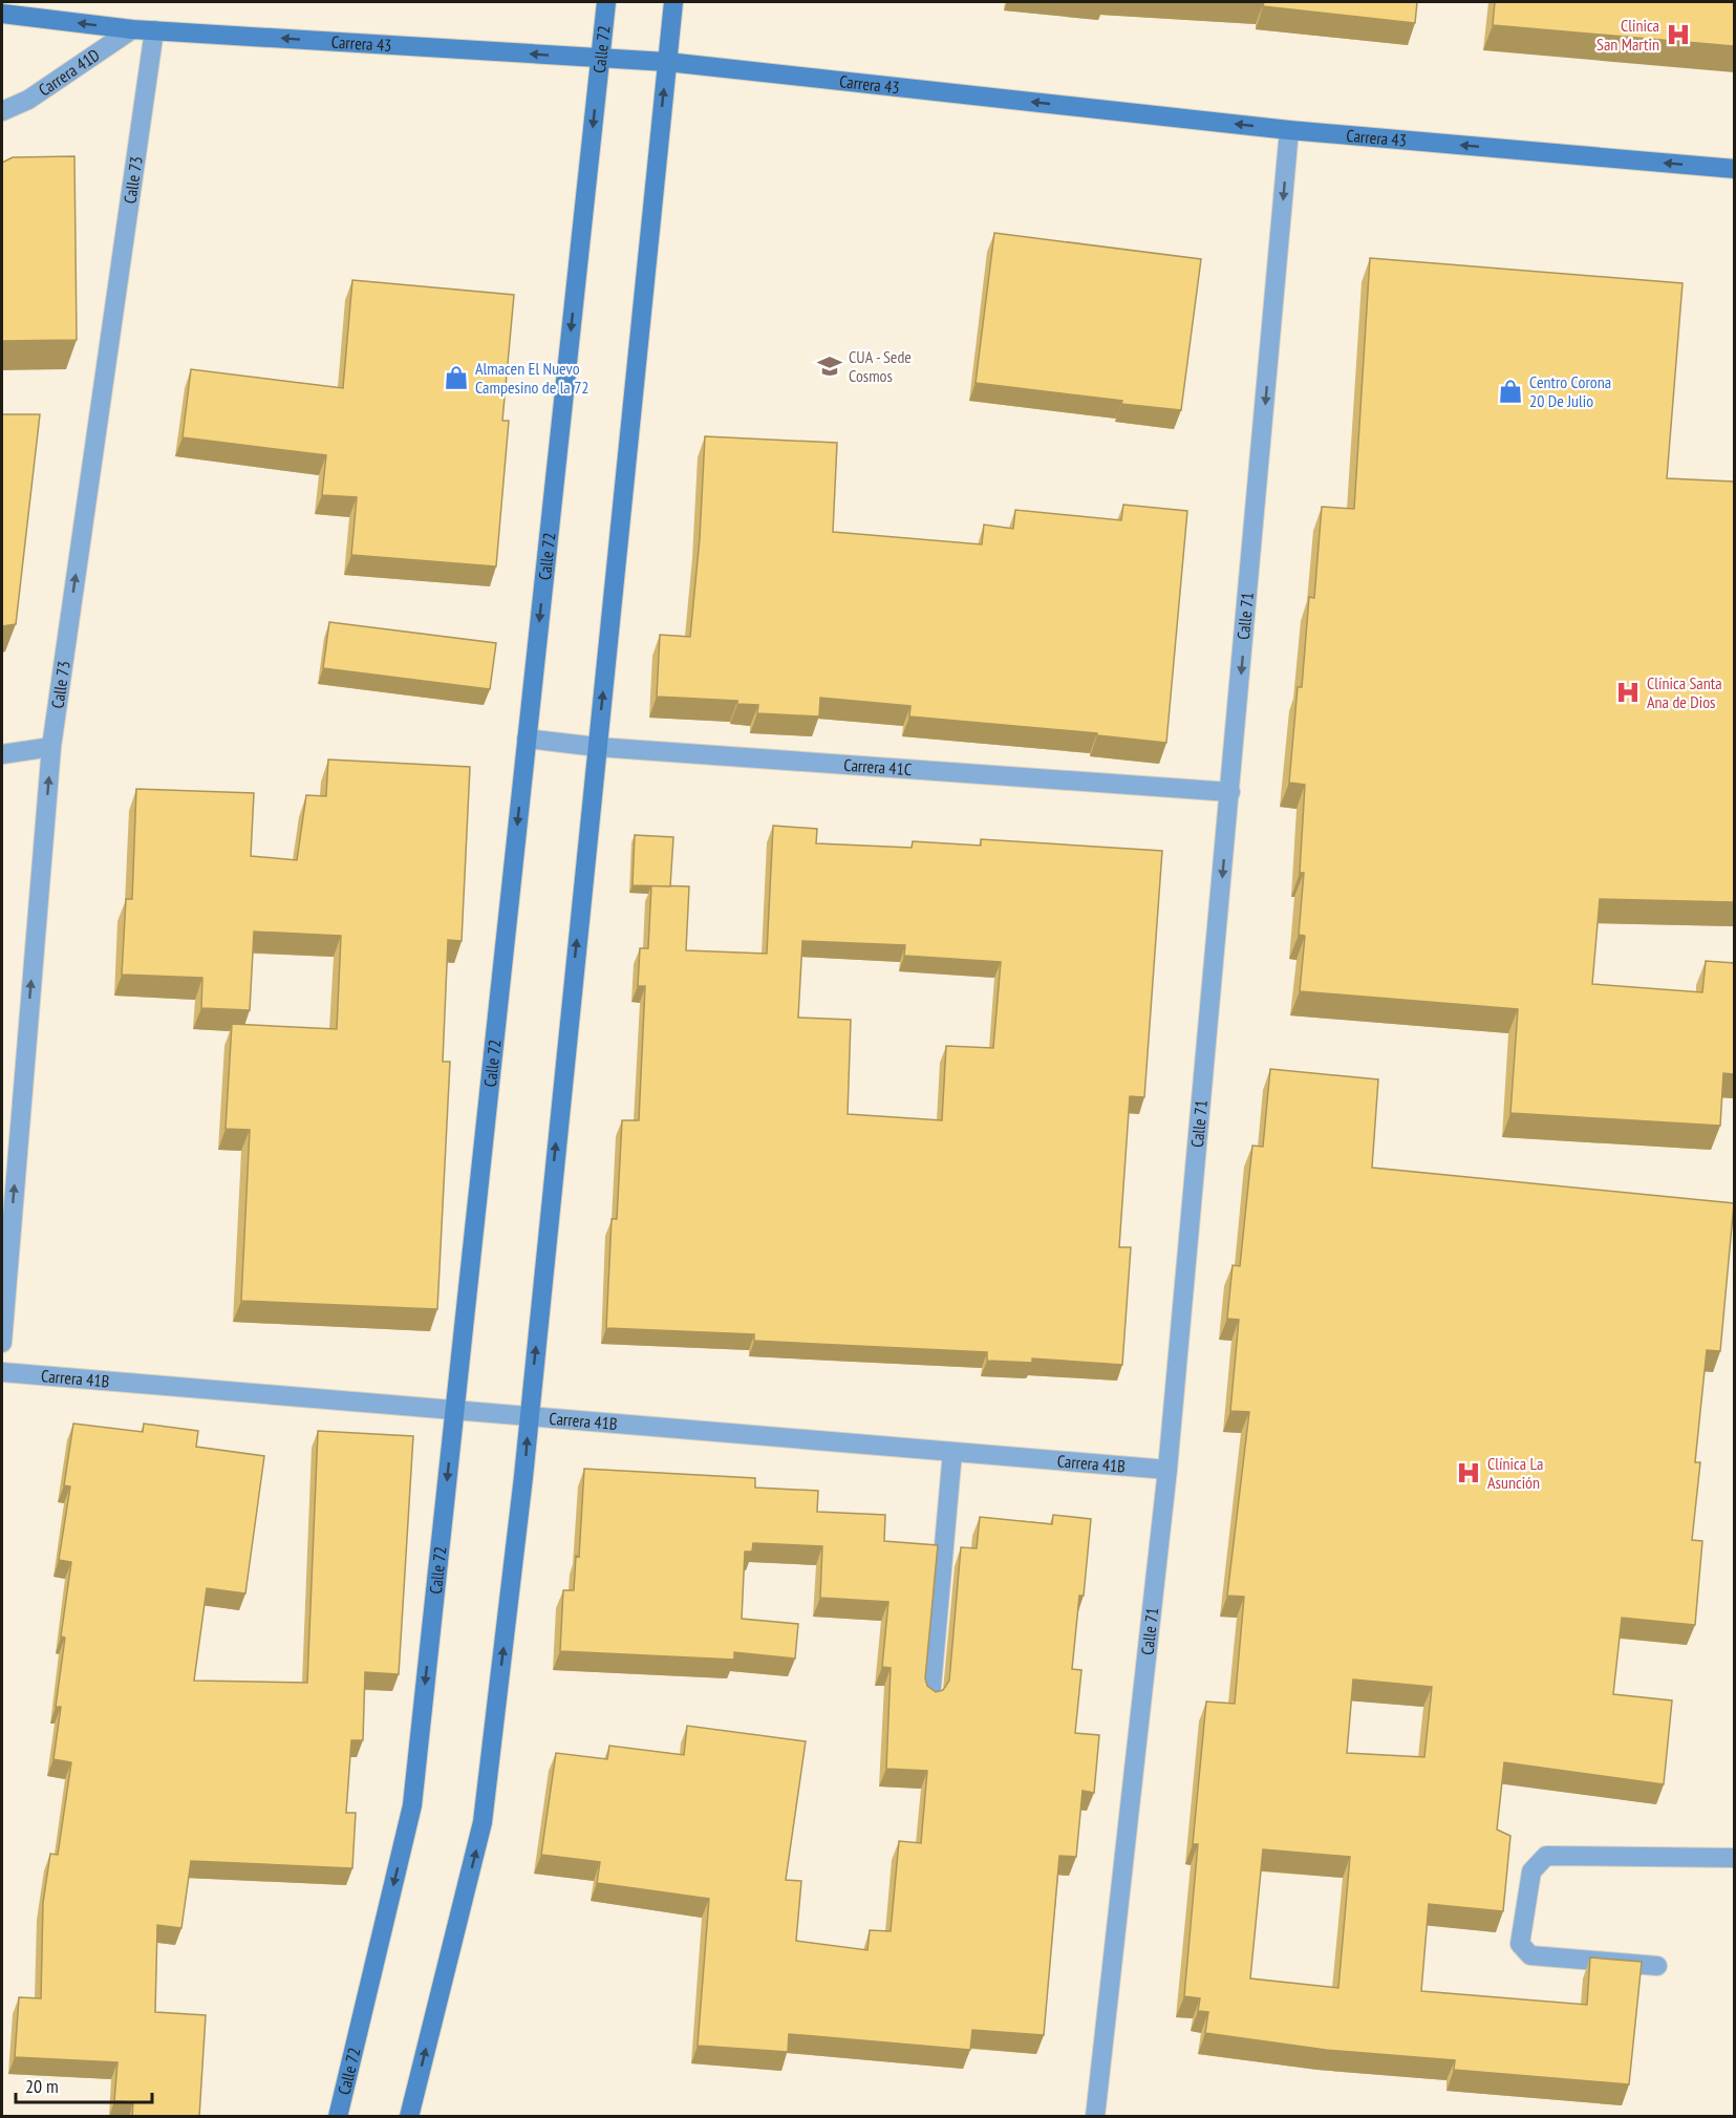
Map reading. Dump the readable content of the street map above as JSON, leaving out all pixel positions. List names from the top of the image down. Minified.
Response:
{"streets":{"main road":["Carrera 43","Calle 72"],"street":["Carrera 41D","Calle 73","Calle 71","Carrera 41C","Carrera 41B"]},"crossings":[["Carrera 43","Calle 72"],["Carrera 43","Carrera 41D"],["Carrera 43","Calle 73"],["Carrera 43","Calle 71"],["Calle 72","Carrera 41C"],["Calle 72","Carrera 41B"],["Calle 71","Carrera 41C"],["Calle 71","Carrera 41B"]],"one_way":["Carrera 43","Calle 73","Calle 71"],"places":{"hospital":["Clinica San Martin","Clínica Santa Ana de Dios","Clínica La Asunción"],"school or university":["CUA - Sede Cosmos"],"shop":["Almacen El Nuevo Campesino de la 72","Centro Corona 20 De Julio"]},"scale_bar":"20 m"}
